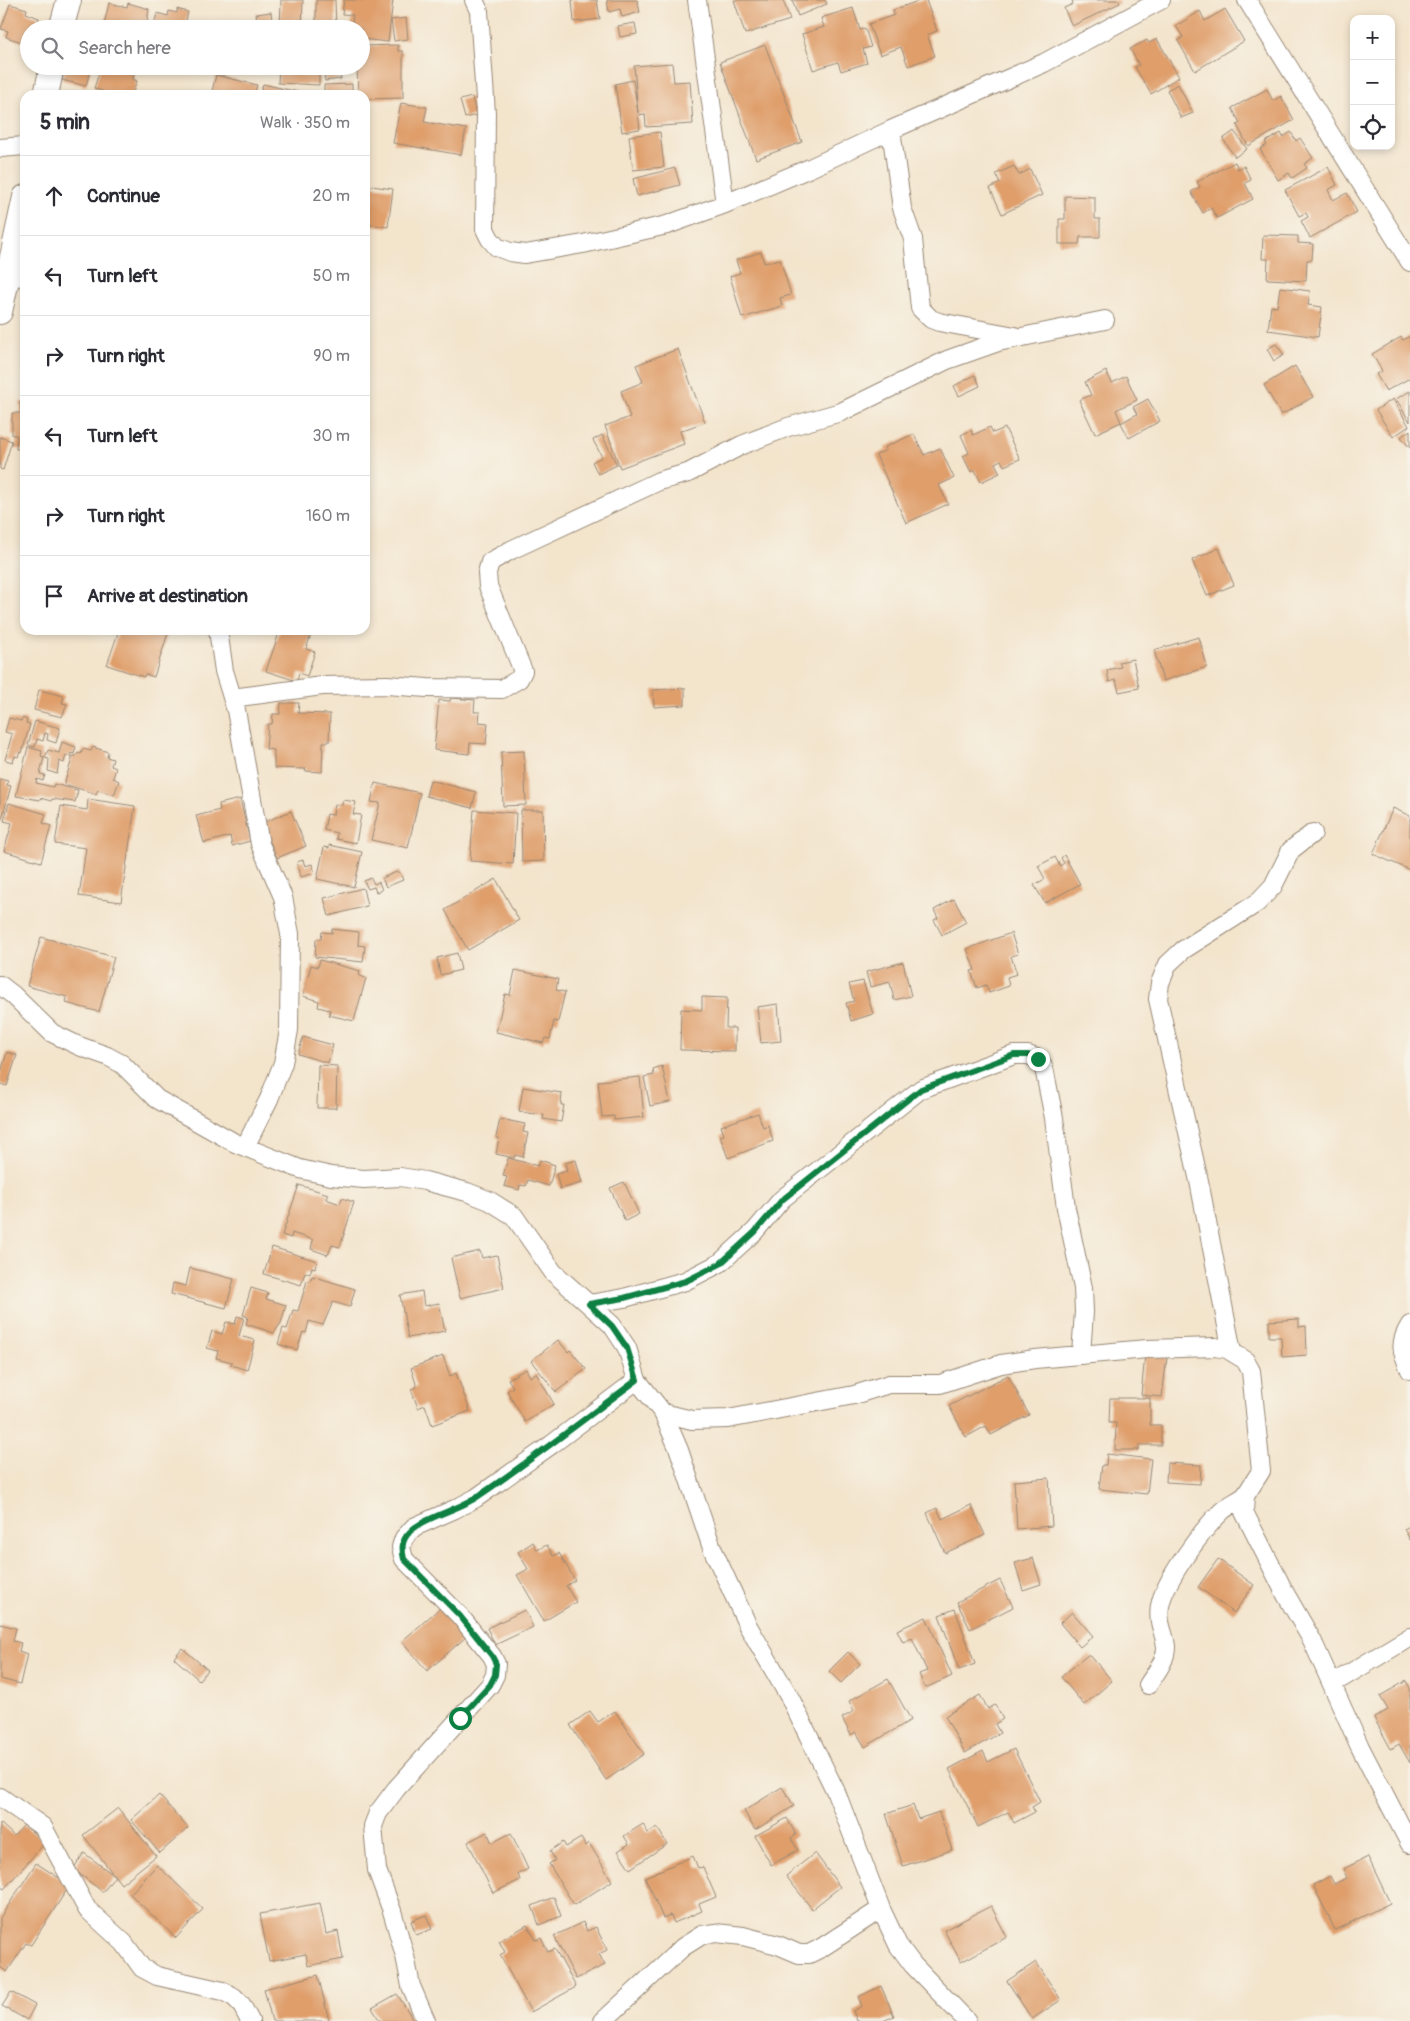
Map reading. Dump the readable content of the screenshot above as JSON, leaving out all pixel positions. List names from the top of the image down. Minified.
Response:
{"page":{"map_buttons":["+","−"],"search":"Search here","heading":["5 min","Walk · 350 m"],"list":[["Continue","20 m"],["Turn left","50 m"],["Turn right","90 m"],["Turn left","30 m"],["Turn right","160 m"],"Arrive at destination"]}}
